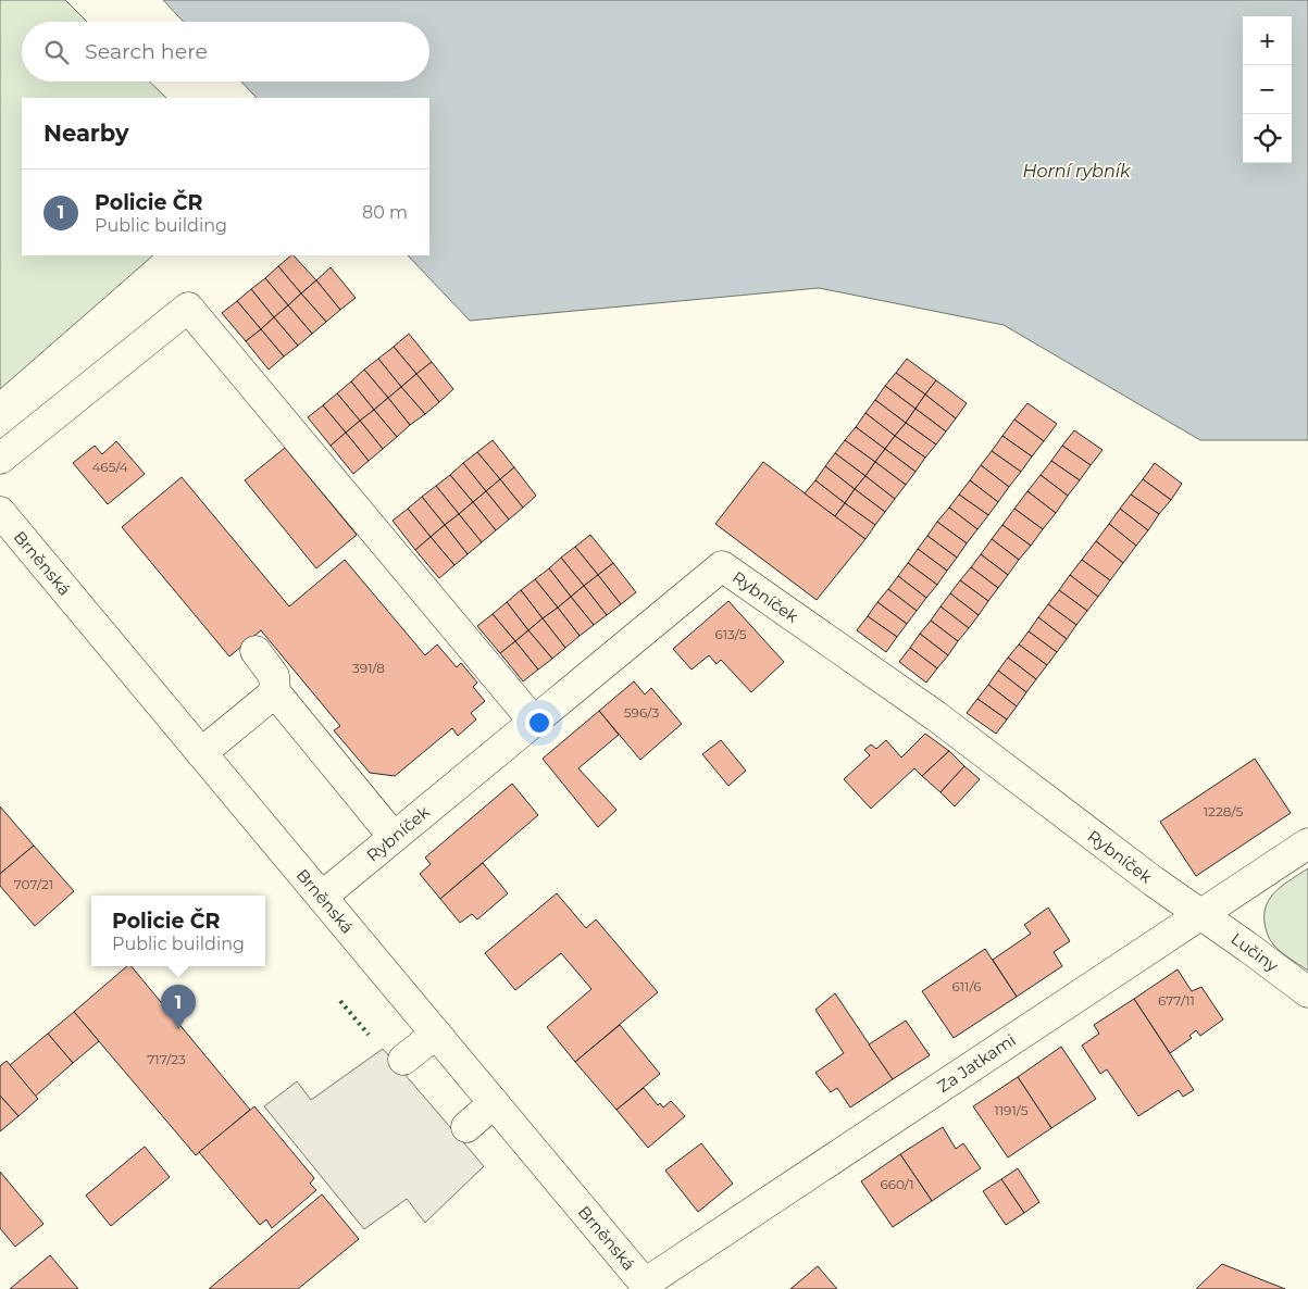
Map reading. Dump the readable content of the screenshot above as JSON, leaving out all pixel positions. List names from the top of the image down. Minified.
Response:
{"streets":{"street":["Brněnská","Rybníček","Lučiny","Za Jatkami"]},"crossings":[["Brněnská","Rybníček"],["Brněnská","Za Jatkami"],["Rybníček","Lučiny"],["Rybníček","Za Jatkami"],["Lučiny","Za Jatkami"]],"water":["Horní rybník"],"house_numbers":["465/4","613/5","391/8","596/3","1228/5","707/21","611/6","677/11","717/23","1191/5","660/1"],"page":{"map_buttons":["+","−"],"search":"Search here","heading":"Nearby","list":[{"mark":"1","name":"Policie ČR","note":"Public building","value":"80 m"}],"popup":["Policie ČR","Public building"],"pins":"1"}}
